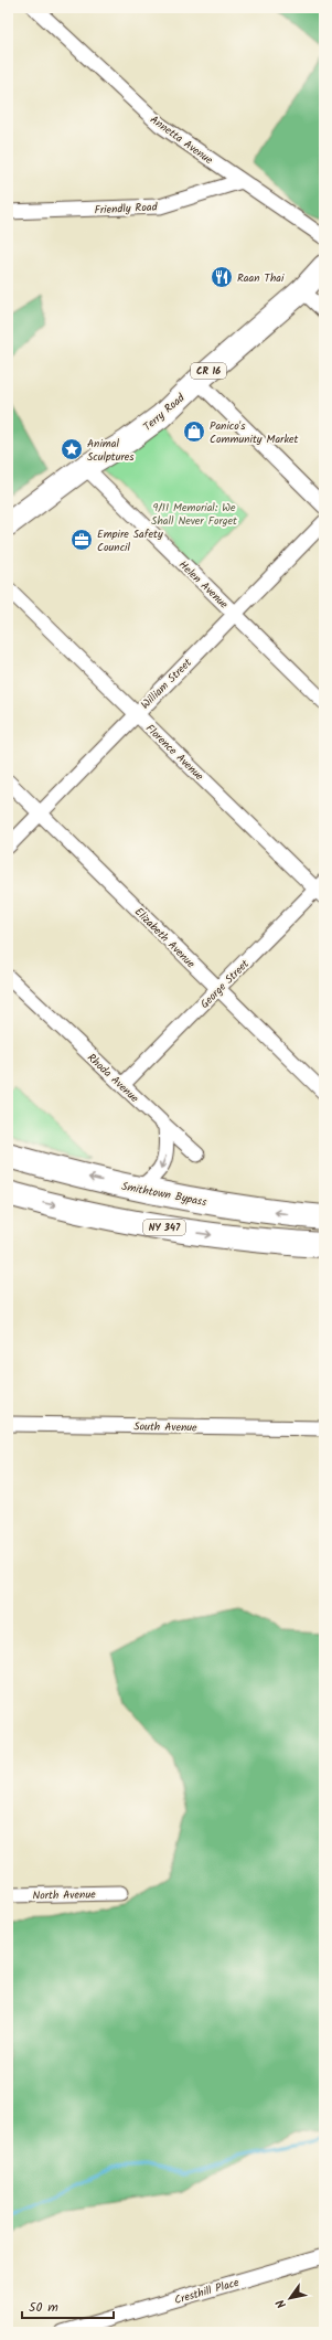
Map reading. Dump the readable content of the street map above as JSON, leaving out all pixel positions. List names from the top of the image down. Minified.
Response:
{"streets":{"highway":["Smithtown Bypass","NY 347"],"main road":["CR 16","Terry Road"],"street":["Annetta Avenue","Friendly Road","Helen Avenue","William Street","Florence Avenue","Elizabeth Avenue","George Street","Rhoda Avenue","South Avenue","North Avenue","Cresthill Place"]},"crossings":[["Annetta Avenue","Friendly Road"],["Terry Road","Helen Avenue"],["Helen Avenue","William Street"],["William Street","Florence Avenue"],["William Street","Elizabeth Avenue"],["Florence Avenue","George Street"],["Elizabeth Avenue","George Street"],["George Street","Rhoda Avenue"]],"parks":["9/11 Memorial: We Shall Never Forget"],"places":{"restaurant":["Raan Thai"],"shop":["Panico's Community Market"],"place":["Animal Sculptures"],"office":["Empire Safety Council"]},"scale_bar":"50 m","north":"bottom left"}
